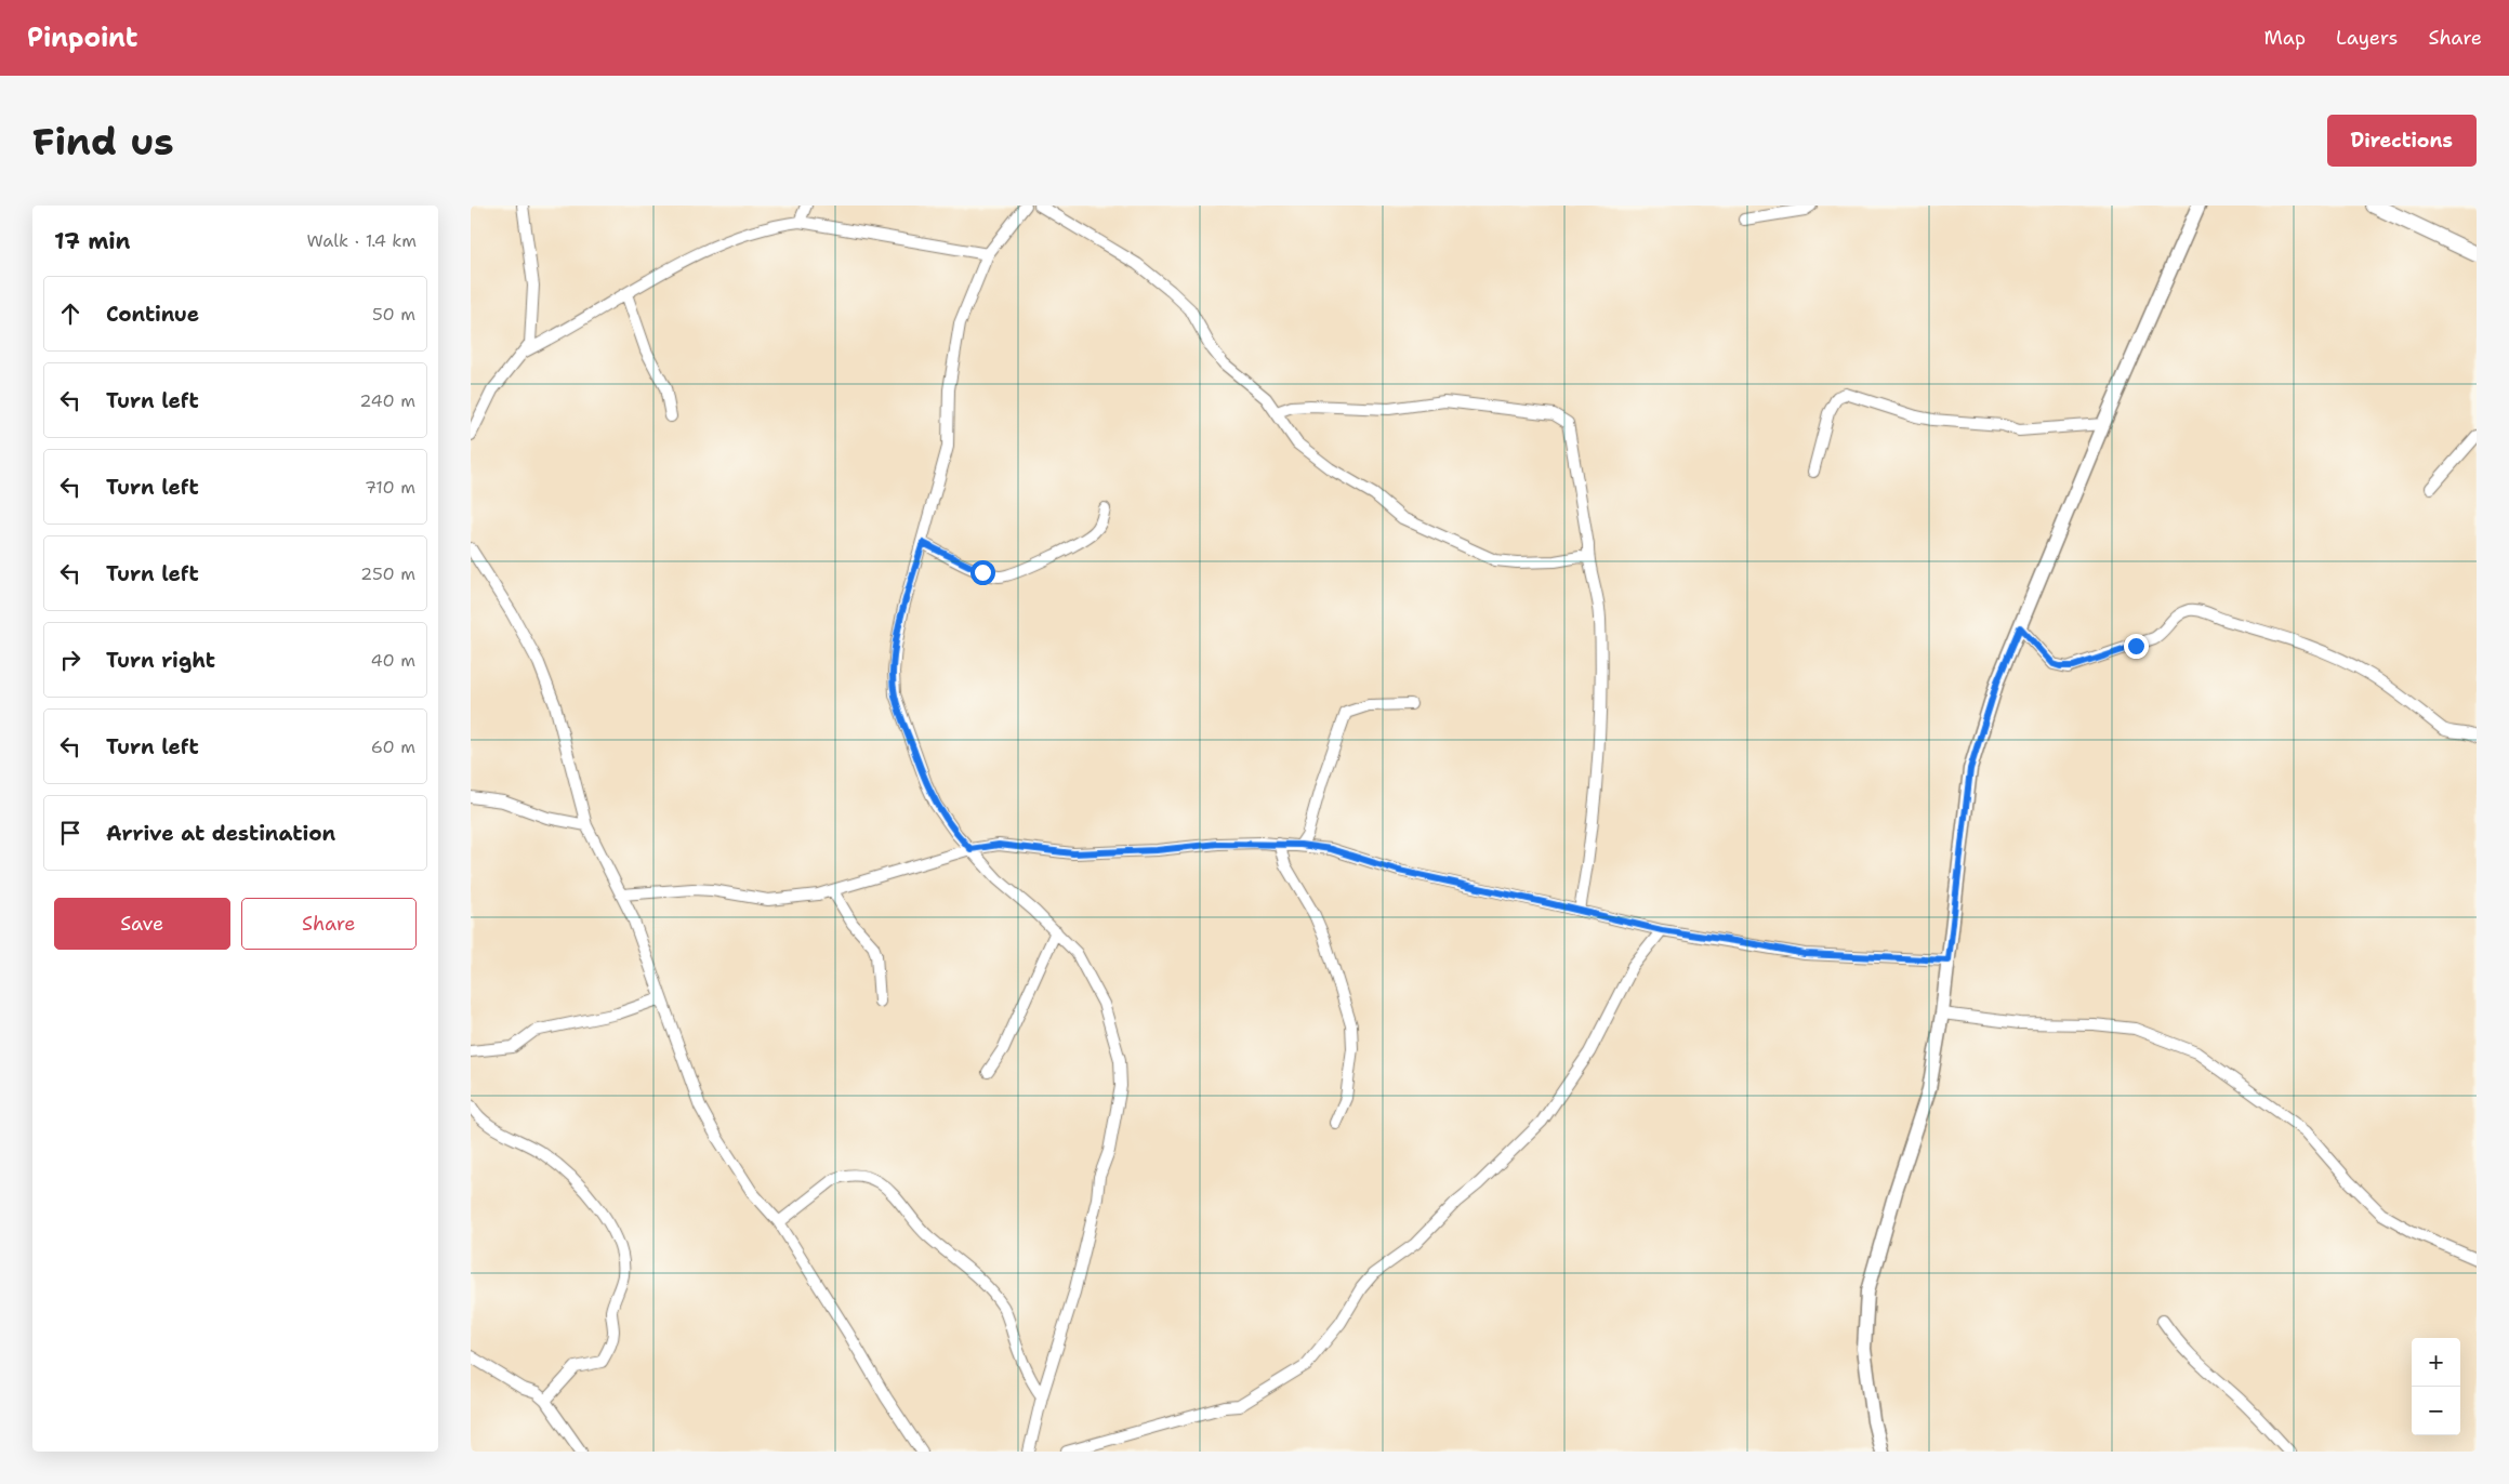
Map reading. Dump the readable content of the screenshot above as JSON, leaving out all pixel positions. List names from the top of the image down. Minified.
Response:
{"page":{"header":"Pinpoint","nav":["Map","Layers","Share"],"buttons":["Directions",["Save","Share"]],"title":"Find us","heading":["17 min","Walk · 1.4 km"],"list":[["Continue","50 m"],["Turn left","240 m"],["Turn left","710 m"],["Turn left","250 m"],["Turn right","40 m"],["Turn left","60 m"],"Arrive at destination"],"map_buttons":["+","−"]}}
